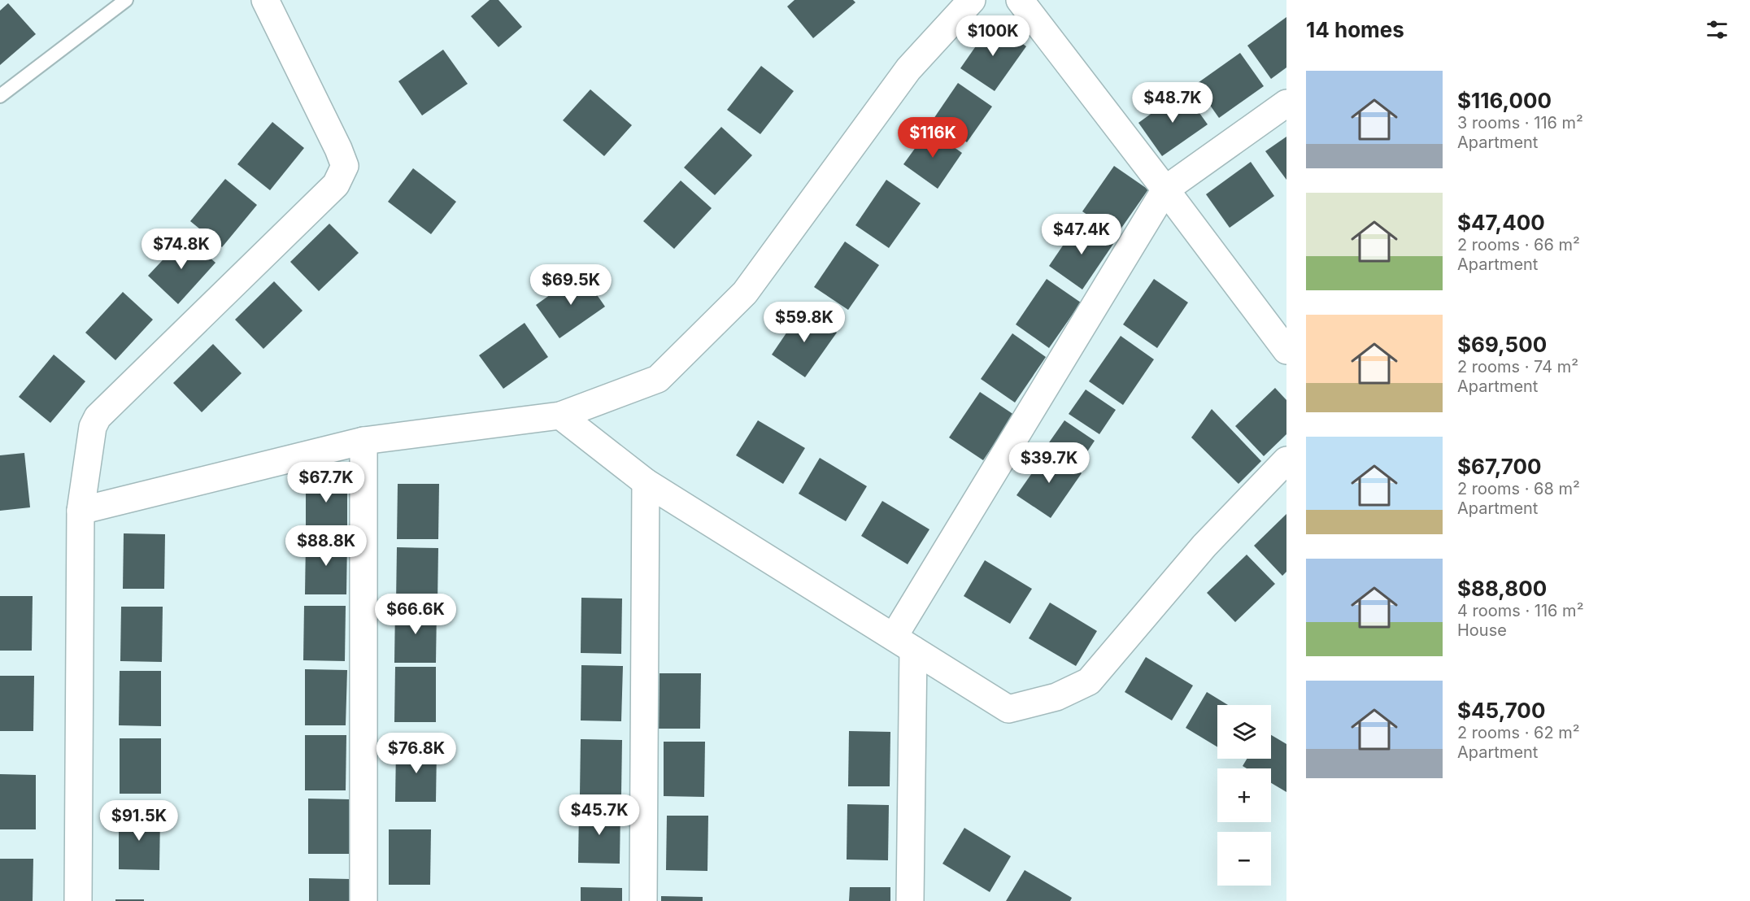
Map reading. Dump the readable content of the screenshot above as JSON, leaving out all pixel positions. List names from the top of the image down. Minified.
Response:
{"page":{"heading":"14 homes","price":["$100K","$48.7K","$116K","$47.4K","$74.8K","$69.5K","$59.8K","$39.7K","$67.7K","$88.8K","$66.6K","$76.8K","$45.7K","$91.5K"],"list":[{"name":"$116,000","note":"3 rooms · 116 m² · Apartment"},{"name":"$47,400","note":"2 rooms · 66 m² · Apartment"},{"name":"$69,500","note":"2 rooms · 74 m² · Apartment"},{"name":"$67,700","note":"2 rooms · 68 m² · Apartment"},{"name":"$88,800","note":"4 rooms · 116 m² · House"},{"name":"$45,700","note":"2 rooms · 62 m² · Apartment"}],"map_buttons":["+","−"]}}
